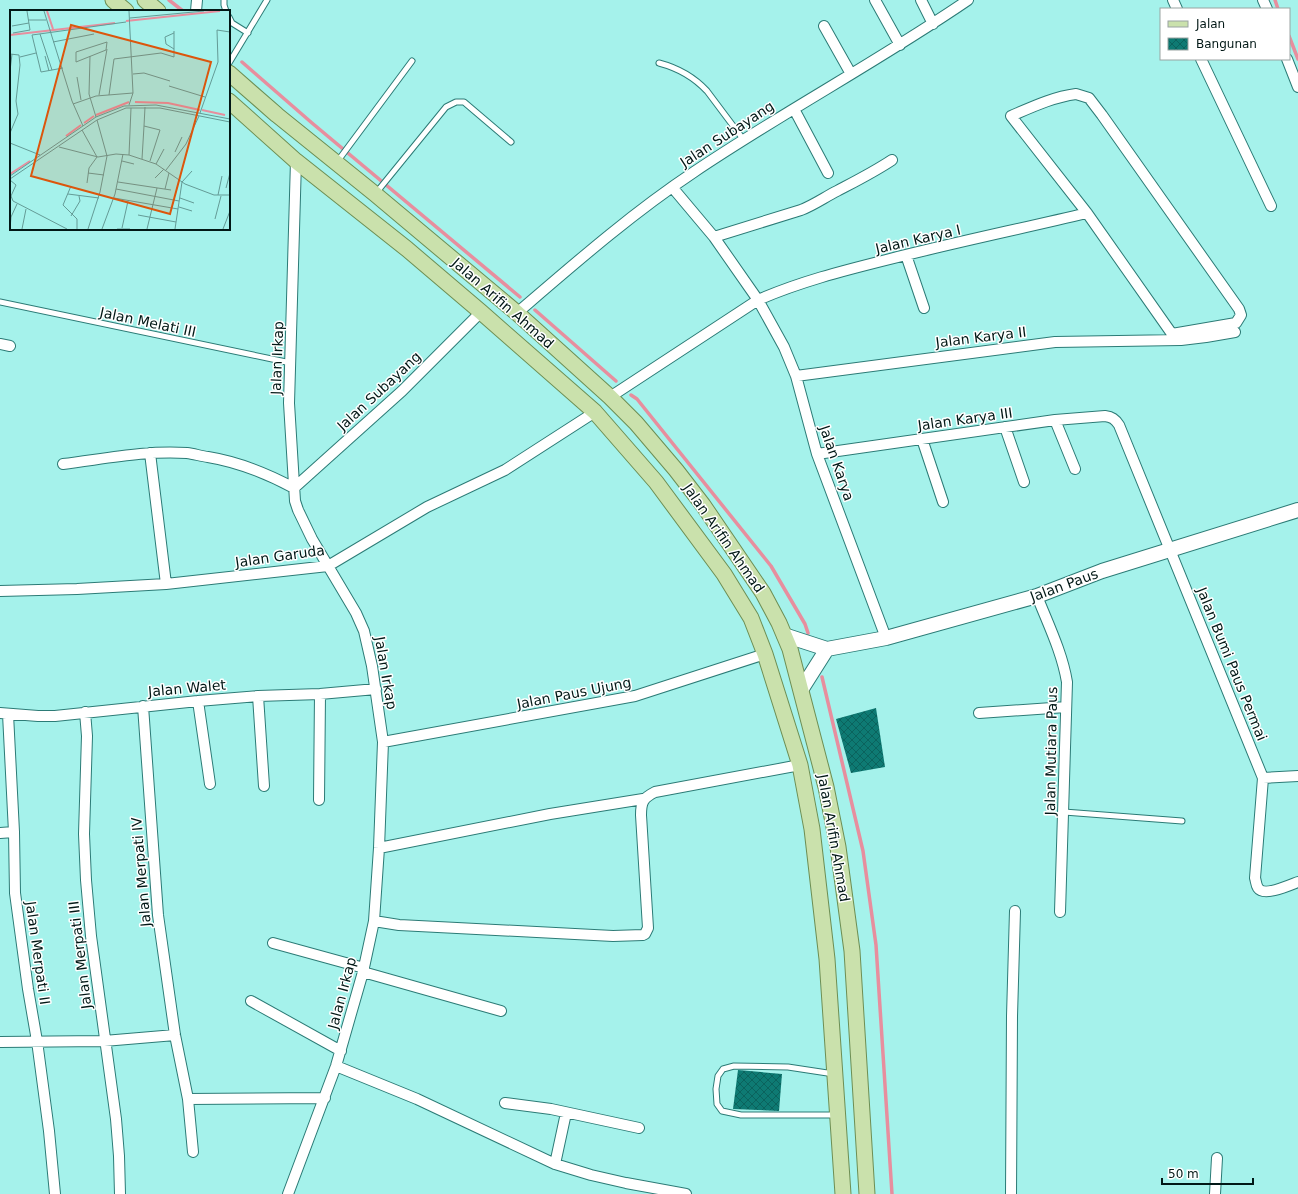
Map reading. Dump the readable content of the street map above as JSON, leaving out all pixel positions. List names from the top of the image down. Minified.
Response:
{"streets":{"main road":["Jalan Arifin Ahmad","Jalan Paus"],"street":["Jalan Subayang","Jalan Karya I","Jalan Karya II","Jalan Irkap","Jalan Karya III","Jalan Karya","Jalan Garuda","Jalan Bumi Paus Permai","Jalan Walet","Jalan Paus Ujung","Jalan Mutiara Paus","Jalan Merpati IV","Jalan Merpati II","Jalan Merpati III"],"lane":["Jalan Melati III"]},"crossings":[["Jalan Subayang","Jalan Arifin Ahmad"],["Jalan Subayang","Jalan Irkap"],["Jalan Subayang","Jalan Karya"],["Jalan Karya I","Jalan Karya"],["Jalan Arifin Ahmad","Jalan Irkap"],["Jalan Arifin Ahmad","Jalan Garuda"],["Jalan Arifin Ahmad","Jalan Paus"],["Jalan Arifin Ahmad","Jalan Paus Ujung"],["Jalan Melati III","Jalan Irkap"],["Jalan Karya II","Jalan Karya"],["Jalan Irkap","Jalan Garuda"],["Jalan Irkap","Jalan Walet"],["Jalan Irkap","Jalan Paus Ujung"],["Jalan Karya III","Jalan Karya"],["Jalan Karya III","Jalan Bumi Paus Permai"],["Jalan Karya","Jalan Paus"],["Jalan Paus","Jalan Bumi Paus Permai"],["Jalan Paus","Jalan Mutiara Paus"],["Jalan Walet","Jalan Merpati IV"],["Jalan Walet","Jalan Merpati II"],["Jalan Walet","Jalan Merpati III"]],"legend":["Jalan","Bangunan"],"scale_bar":"50 m"}
